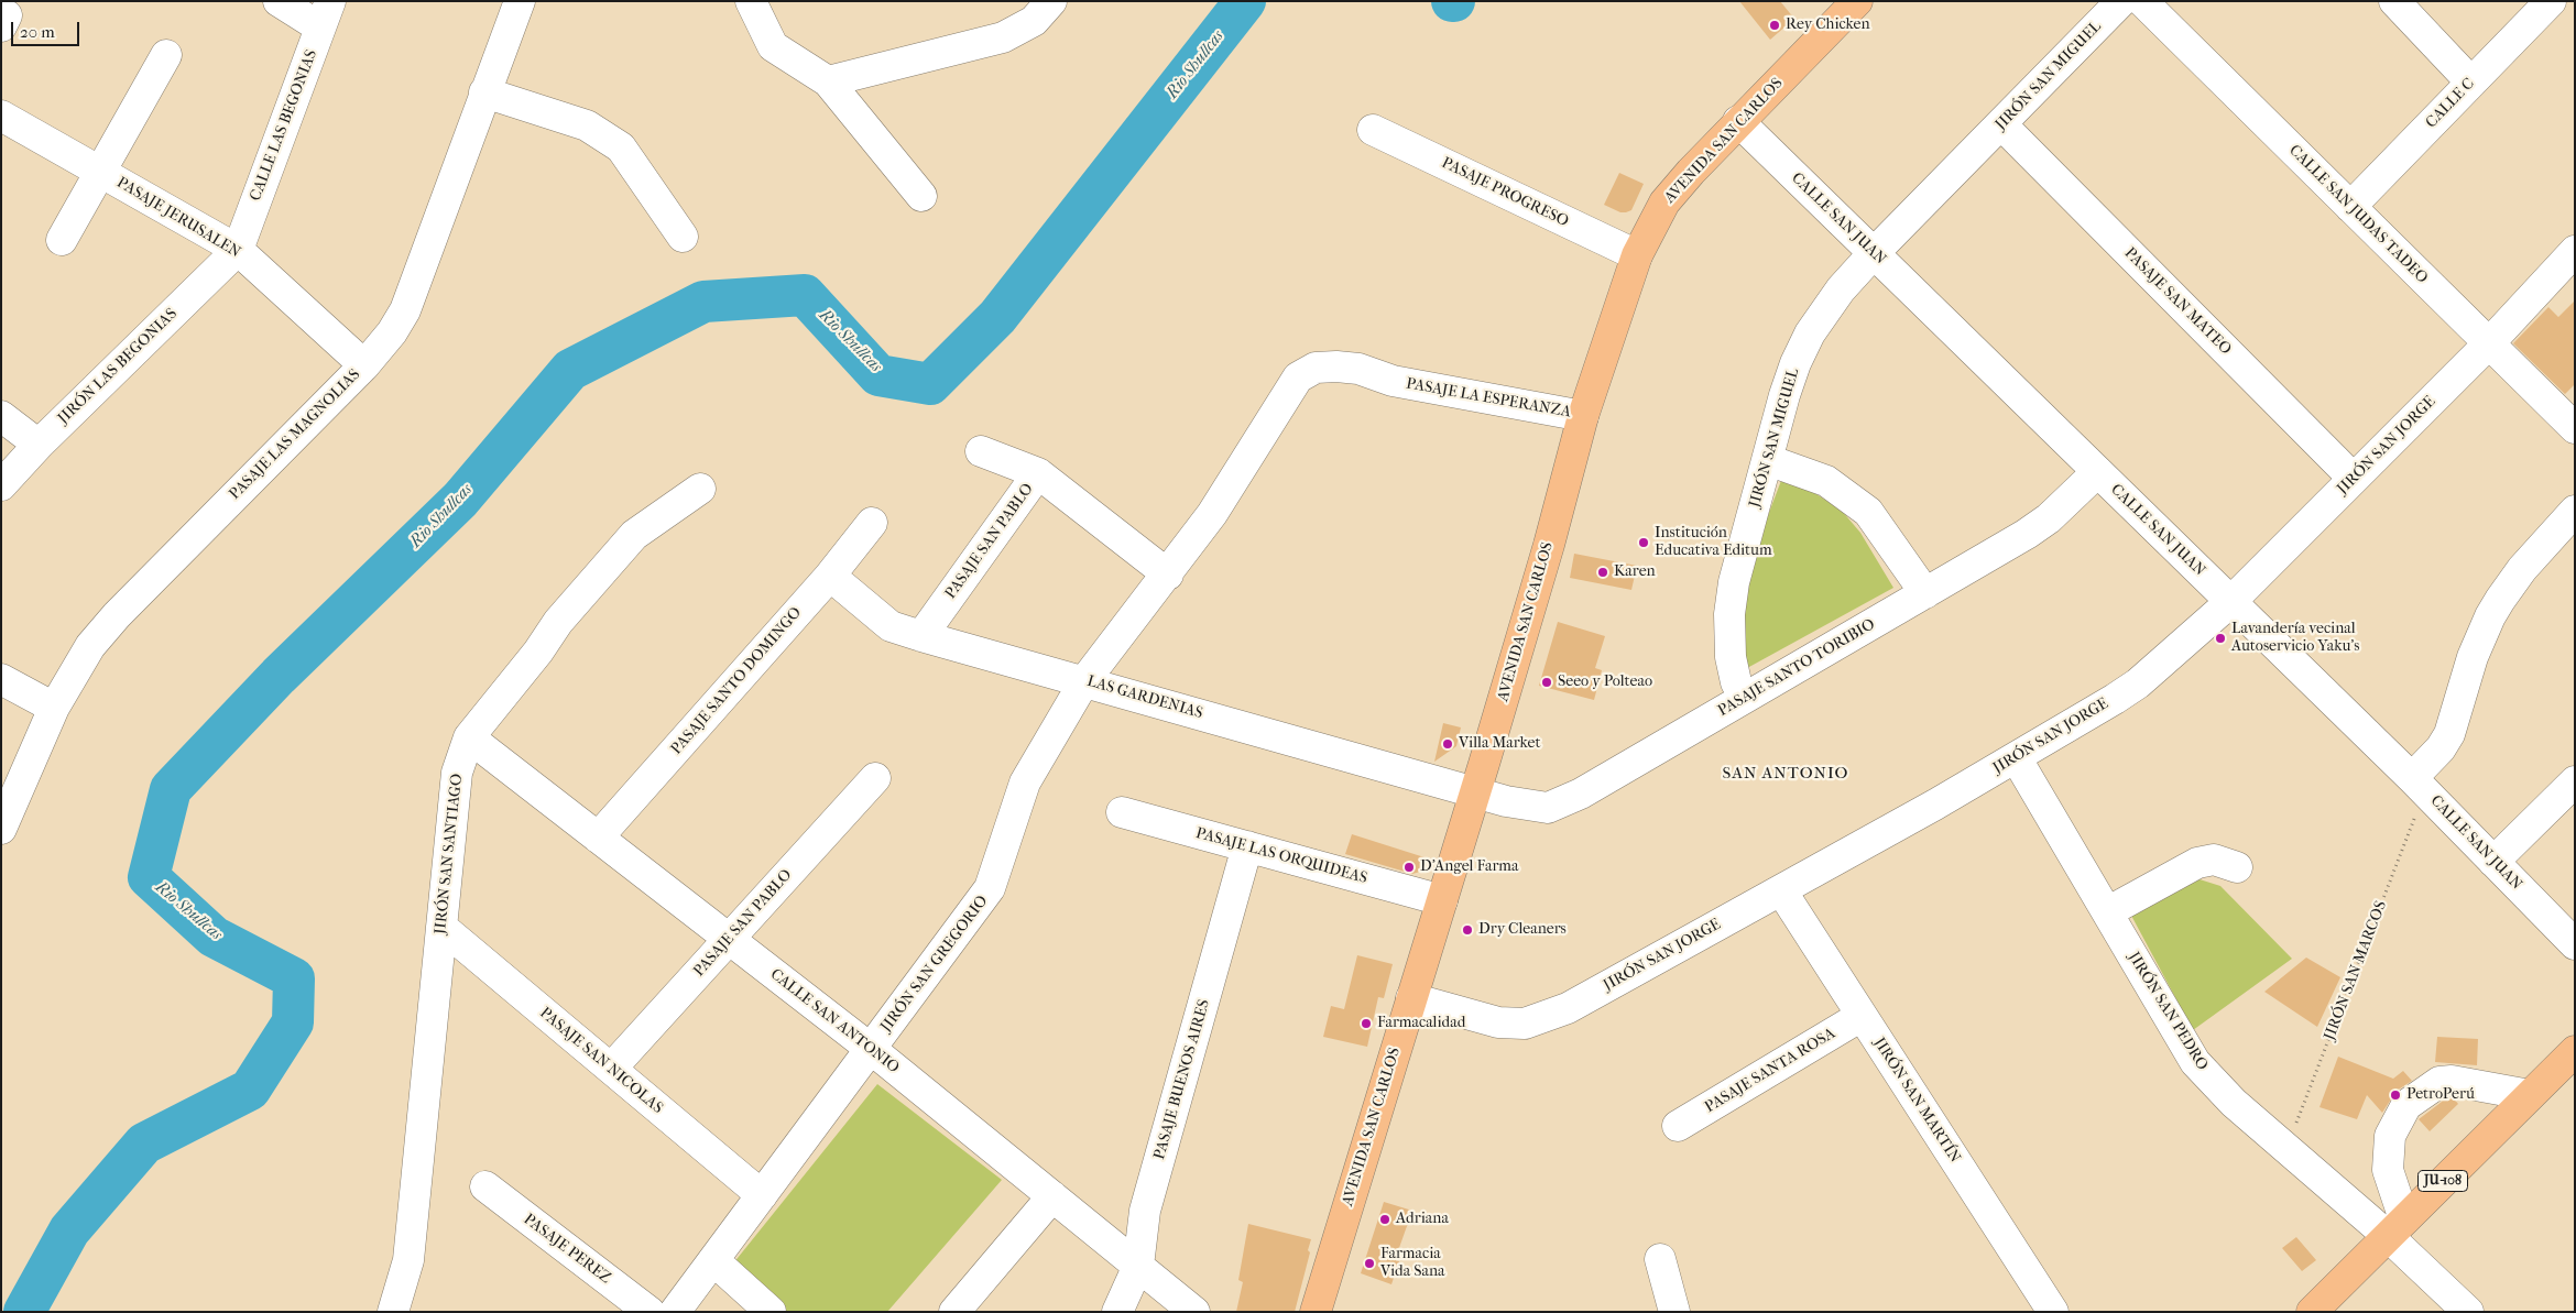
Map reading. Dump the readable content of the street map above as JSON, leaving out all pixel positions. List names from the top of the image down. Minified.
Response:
{"streets":{"main road":["AVENIDA SAN CARLOS","JU-108"],"street":["JIRÓN SAN MIGUEL","CALLE C","CALLE LAS BEGONIAS","PASAJE PROGRESO","CALLE SAN JUDAS TADEO","PASAJE JERUSALEN","CALLE SAN JUAN","PASAJE SAN MATEO","JIRÓN LAS BEGONIAS","PASAJE LA ESPERANZA","PASAJE LAS MAGNOLIAS","JIRÓN SAN JORGE","PASAJE SAN PABLO","PASAJE SANTO TORIBIO","PASAJE SANTO DOMINGO","LAS GARDENIAS","JIRÓN SAN SANTIAGO","PASAJE LAS ORQUIDEAS","JIRÓN SAN GREGORIO","JIRÓN SAN PEDRO","CALLE SAN ANTONIO","PASAJE SAN NICOLAS","PASAJE SANTA ROSA","PASAJE BUENOS AIRES","JIRÓN SAN MARTÍN","PASAJE PEREZ"],"path":["JIRÓN SAN MARCOS"]},"crossings":[["JIRÓN SAN MIGUEL","CALLE SAN JUAN"],["JIRÓN SAN MIGUEL","PASAJE SAN MATEO"],["JIRÓN SAN MIGUEL","PASAJE SANTO TORIBIO"],["CALLE C","CALLE SAN JUDAS TADEO"],["CALLE LAS BEGONIAS","PASAJE JERUSALEN"],["CALLE LAS BEGONIAS","JIRÓN LAS BEGONIAS"],["AVENIDA SAN CARLOS","PASAJE PROGRESO"],["AVENIDA SAN CARLOS","CALLE SAN JUAN"],["AVENIDA SAN CARLOS","PASAJE LA ESPERANZA"],["AVENIDA SAN CARLOS","JIRÓN SAN JORGE"],["AVENIDA SAN CARLOS","PASAJE SANTO TORIBIO"],["AVENIDA SAN CARLOS","LAS GARDENIAS"],["AVENIDA SAN CARLOS","PASAJE LAS ORQUIDEAS"],["CALLE SAN JUDAS TADEO","JIRÓN SAN JORGE"],["PASAJE JERUSALEN","JIRÓN LAS BEGONIAS"],["PASAJE JERUSALEN","PASAJE LAS MAGNOLIAS"],["CALLE SAN JUAN","JIRÓN SAN JORGE"],["CALLE SAN JUAN","PASAJE SANTO TORIBIO"],["CALLE SAN JUAN","JIRÓN SAN MARCOS"],["PASAJE SAN MATEO","JIRÓN SAN JORGE"],["PASAJE LA ESPERANZA","JIRÓN SAN GREGORIO"],["JIRÓN SAN JORGE","JIRÓN SAN PEDRO"],["JIRÓN SAN JORGE","JIRÓN SAN MARTÍN"],["PASAJE SAN PABLO","LAS GARDENIAS"],["PASAJE SAN PABLO","CALLE SAN ANTONIO"],["PASAJE SAN PABLO","PASAJE SAN NICOLAS"],["PASAJE SANTO TORIBIO","LAS GARDENIAS"],["PASAJE SANTO DOMINGO","LAS GARDENIAS"],["PASAJE SANTO DOMINGO","CALLE SAN ANTONIO"],["LAS GARDENIAS","JIRÓN SAN GREGORIO"],["JIRÓN SAN SANTIAGO","CALLE SAN ANTONIO"],["JIRÓN SAN SANTIAGO","PASAJE SAN NICOLAS"],["PASAJE LAS ORQUIDEAS","PASAJE BUENOS AIRES"],["JIRÓN SAN GREGORIO","CALLE SAN ANTONIO"],["JIRÓN SAN GREGORIO","PASAJE SAN NICOLAS"],["JIRÓN SAN MARCOS","JIRÓN SAN PEDRO"],["JIRÓN SAN PEDRO","JU-108"],["CALLE SAN ANTONIO","PASAJE BUENOS AIRES"],["PASAJE SANTA ROSA","JIRÓN SAN MARTÍN"]],"districts":["SAN ANTONIO"],"water":["Rio Shullcas"],"places":["Rey Chicken","Institución Educativa Editum","Karen","Lavandería vecinal Autoservicio Yaku's","Seeo y Polteao","Villa Market","D'Angel Farma","Dry Cleaners","Farmacalidad","PetroPerú","Adriana","Farmacia Vida Sana"],"scale_bar":"20 m"}
